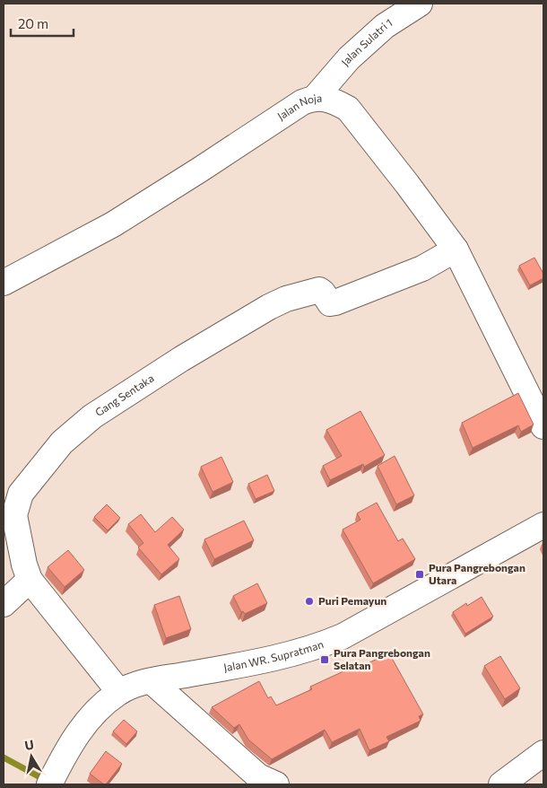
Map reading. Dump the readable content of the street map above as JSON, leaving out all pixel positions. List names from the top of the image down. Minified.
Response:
{"streets":{"street":["Jalan Sulatri 1","Jalan Noja","Gang Sentaka","Jalan WR. Supratman"]},"crossings":[["Jalan Sulatri 1","Jalan Noja"],["Jalan Noja","Gang Sentaka"],["Gang Sentaka","Jalan WR. Supratman"]],"places":{"transit":["Pura Pangrebongan Utara","Pura Pangrebongan Selatan"],"other":["Puri Pemayun"]},"scale_bar":"20 m","north":"top"}
